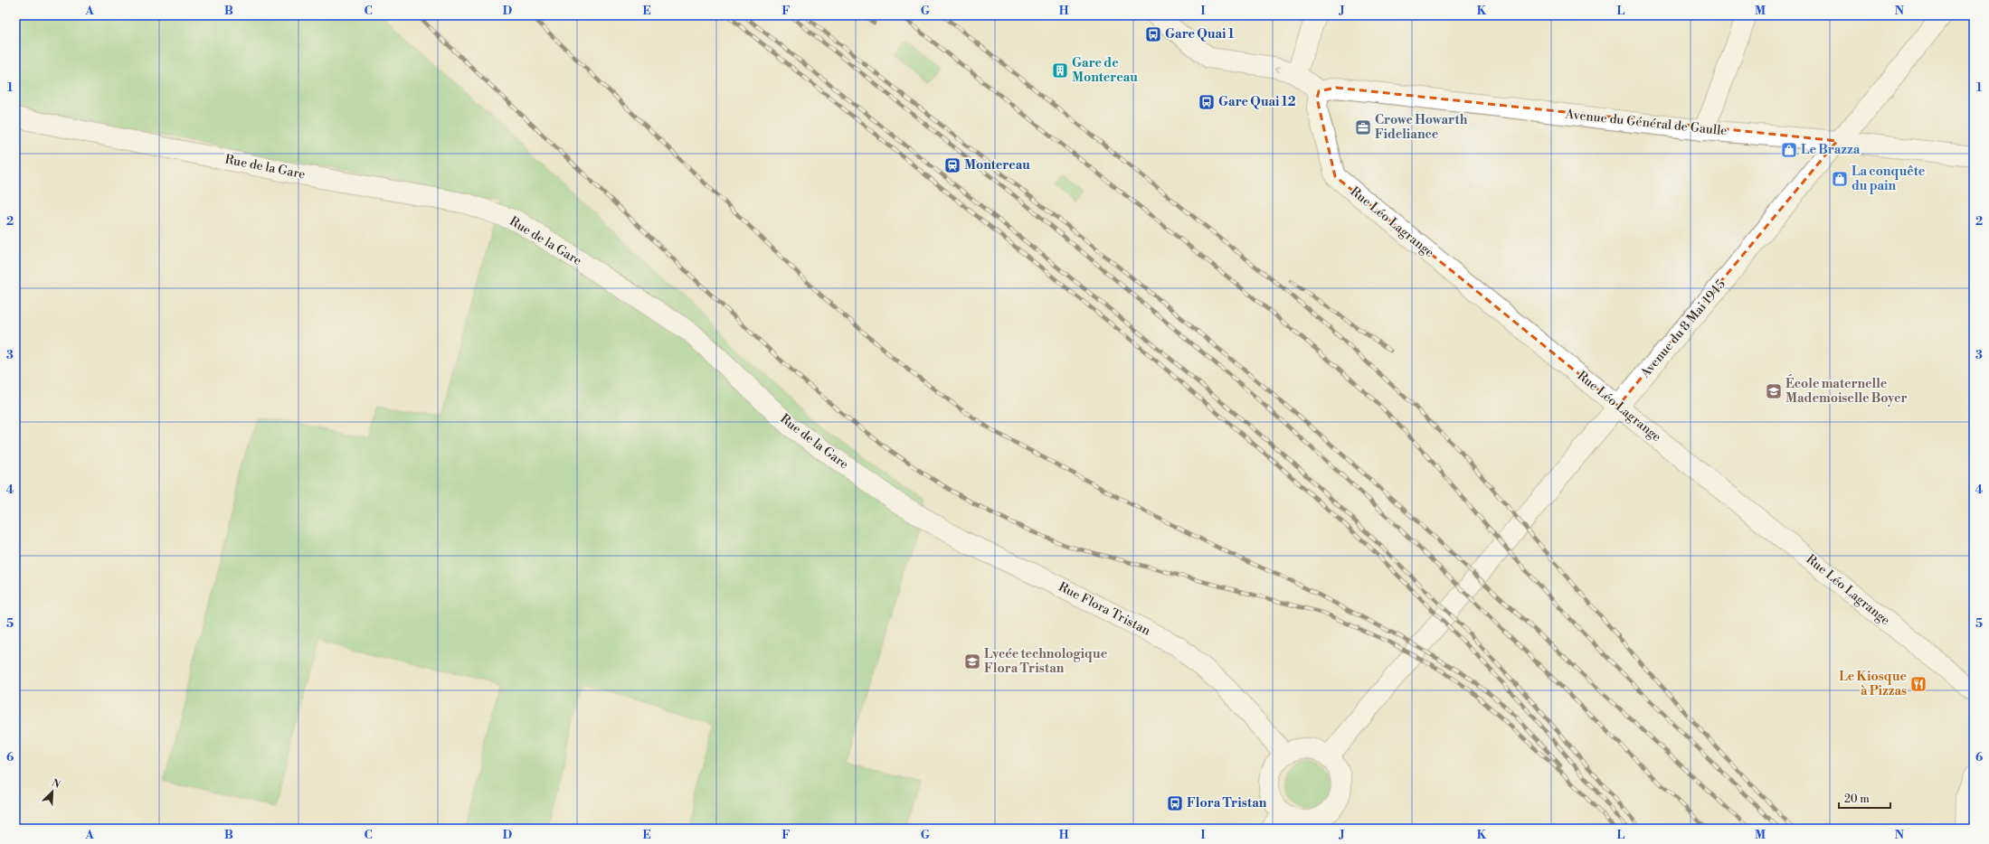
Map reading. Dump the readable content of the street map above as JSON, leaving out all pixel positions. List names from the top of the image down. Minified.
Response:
{"streets":{"main road":["Avenue du Général de Gaulle","Rue de la Gare","Rue Léo Lagrange","Avenue du 8 Mai 1945","Rue Flora Tristan"]},"crossings":[["Avenue du Général de Gaulle","Rue Léo Lagrange"],["Avenue du Général de Gaulle","Avenue du 8 Mai 1945"],["Rue de la Gare","Rue Flora Tristan"],["Rue Léo Lagrange","Avenue du 8 Mai 1945"],["Avenue du 8 Mai 1945","Rue Flora Tristan"]],"places":{"bus stop":["Gare Quai 1","Gare Quai 12","Flora Tristan"],"building":["Gare de Montereau"],"office":["Crowe Howarth Fideliance"],"shop":["Le Brazza","La conquête du pain"],"station":["Montereau"],"school or university":["École maternelle Mademoiselle Boyer","Lycée technologique Flora Tristan"],"restaurant":["Le Kiosque à Pizzas"]},"scale_bar":"20 m","north":"top right","grid":{"columns":["A","B","C","D","E","F","G","H","I","J","K","L","M","N"],"rows":["1","2","3","4","5","6"]}}
